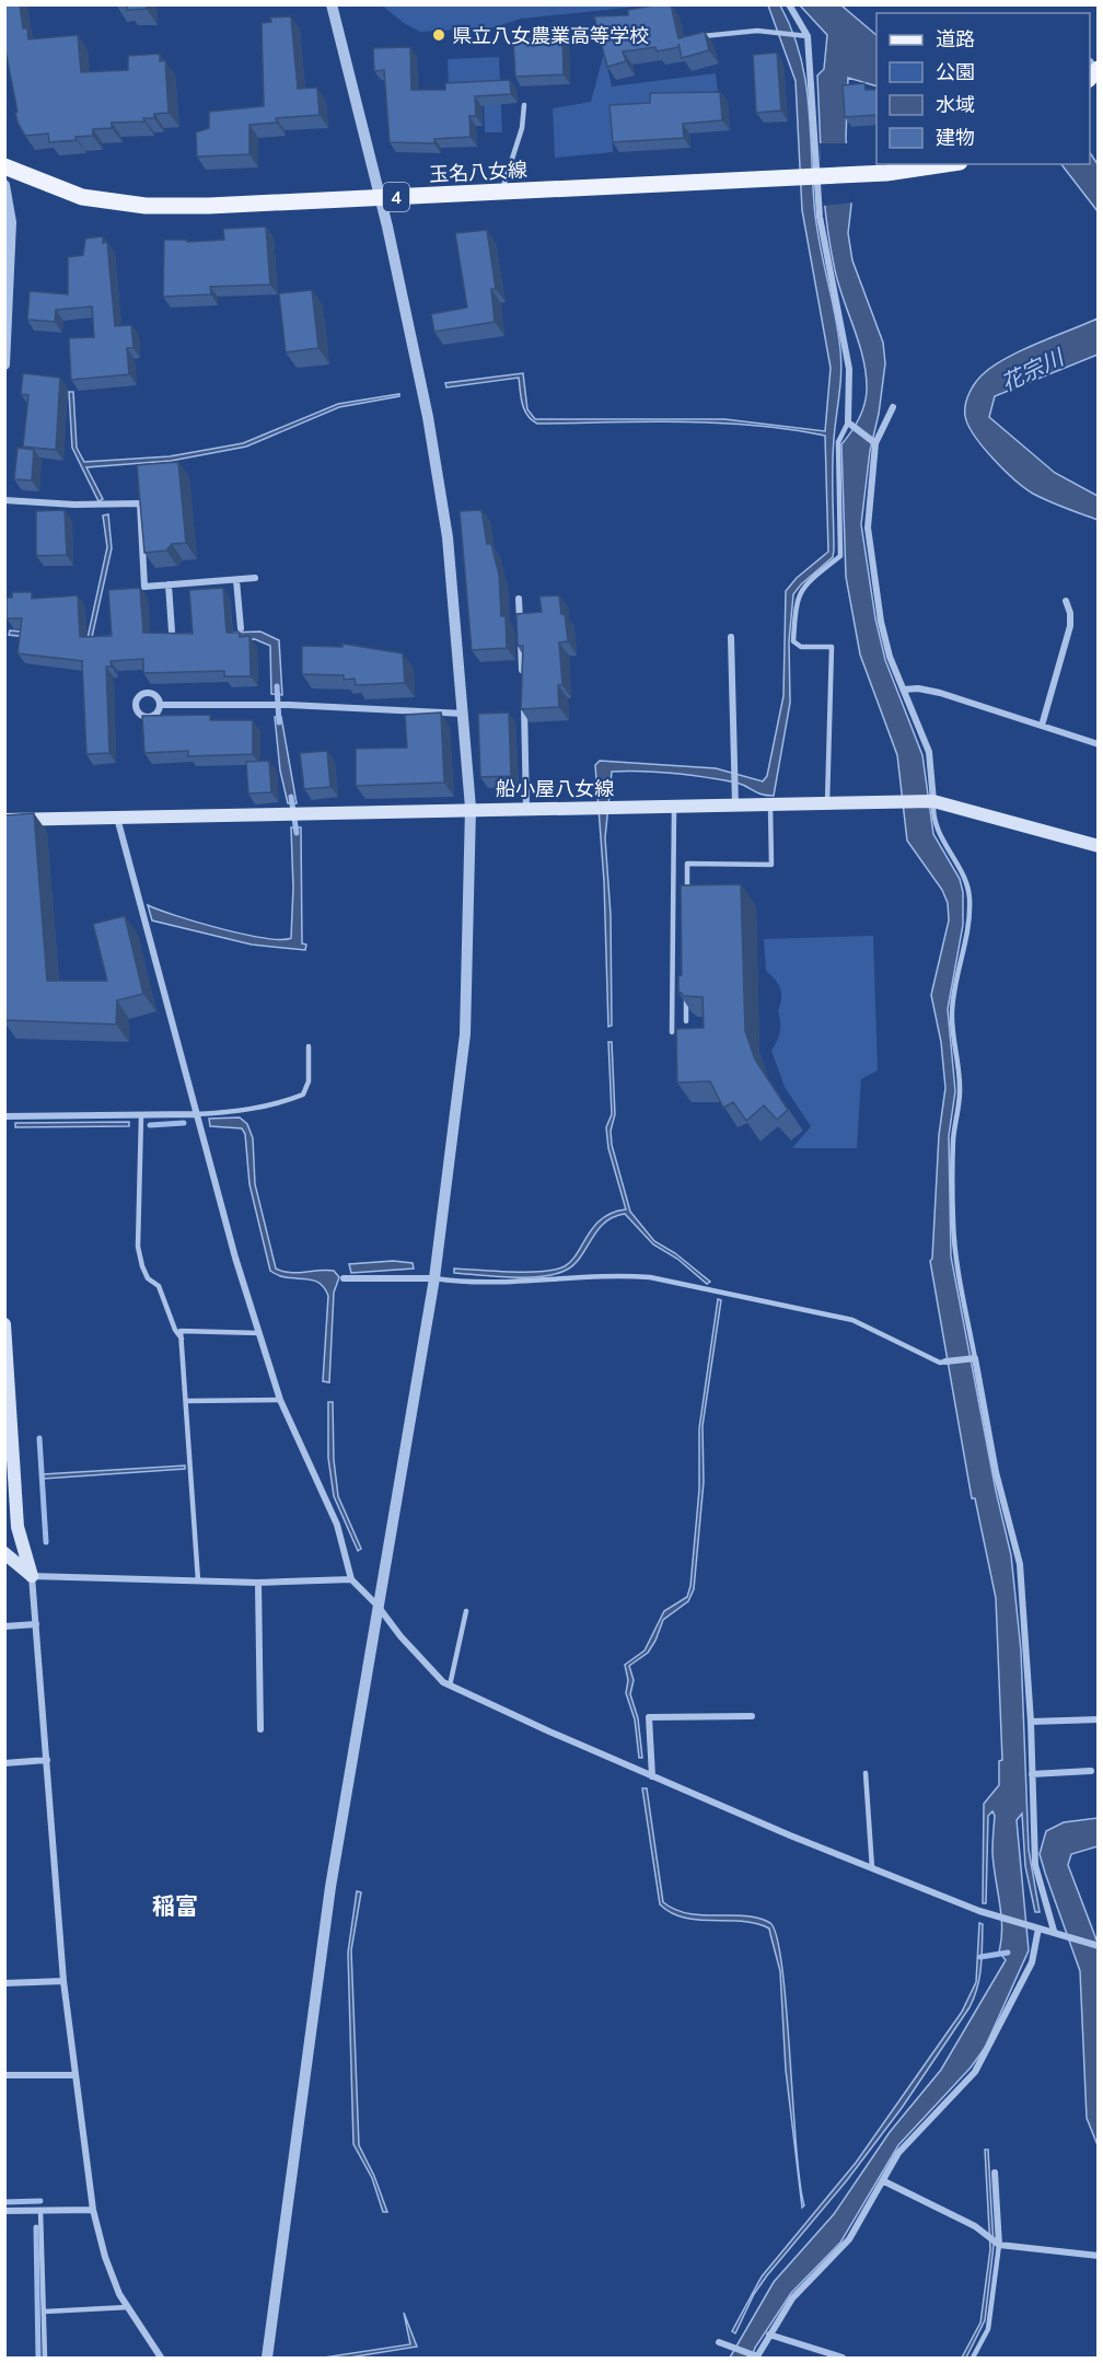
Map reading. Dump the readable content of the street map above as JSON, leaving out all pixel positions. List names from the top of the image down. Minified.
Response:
{"streets":{"main road":["玉名八女線","4","船小屋八女線"]},"districts":["稲富"],"water":["花宗川"],"places":["県立八女農業高等学校"],"legend":["道路","公園","水域","建物"]}
